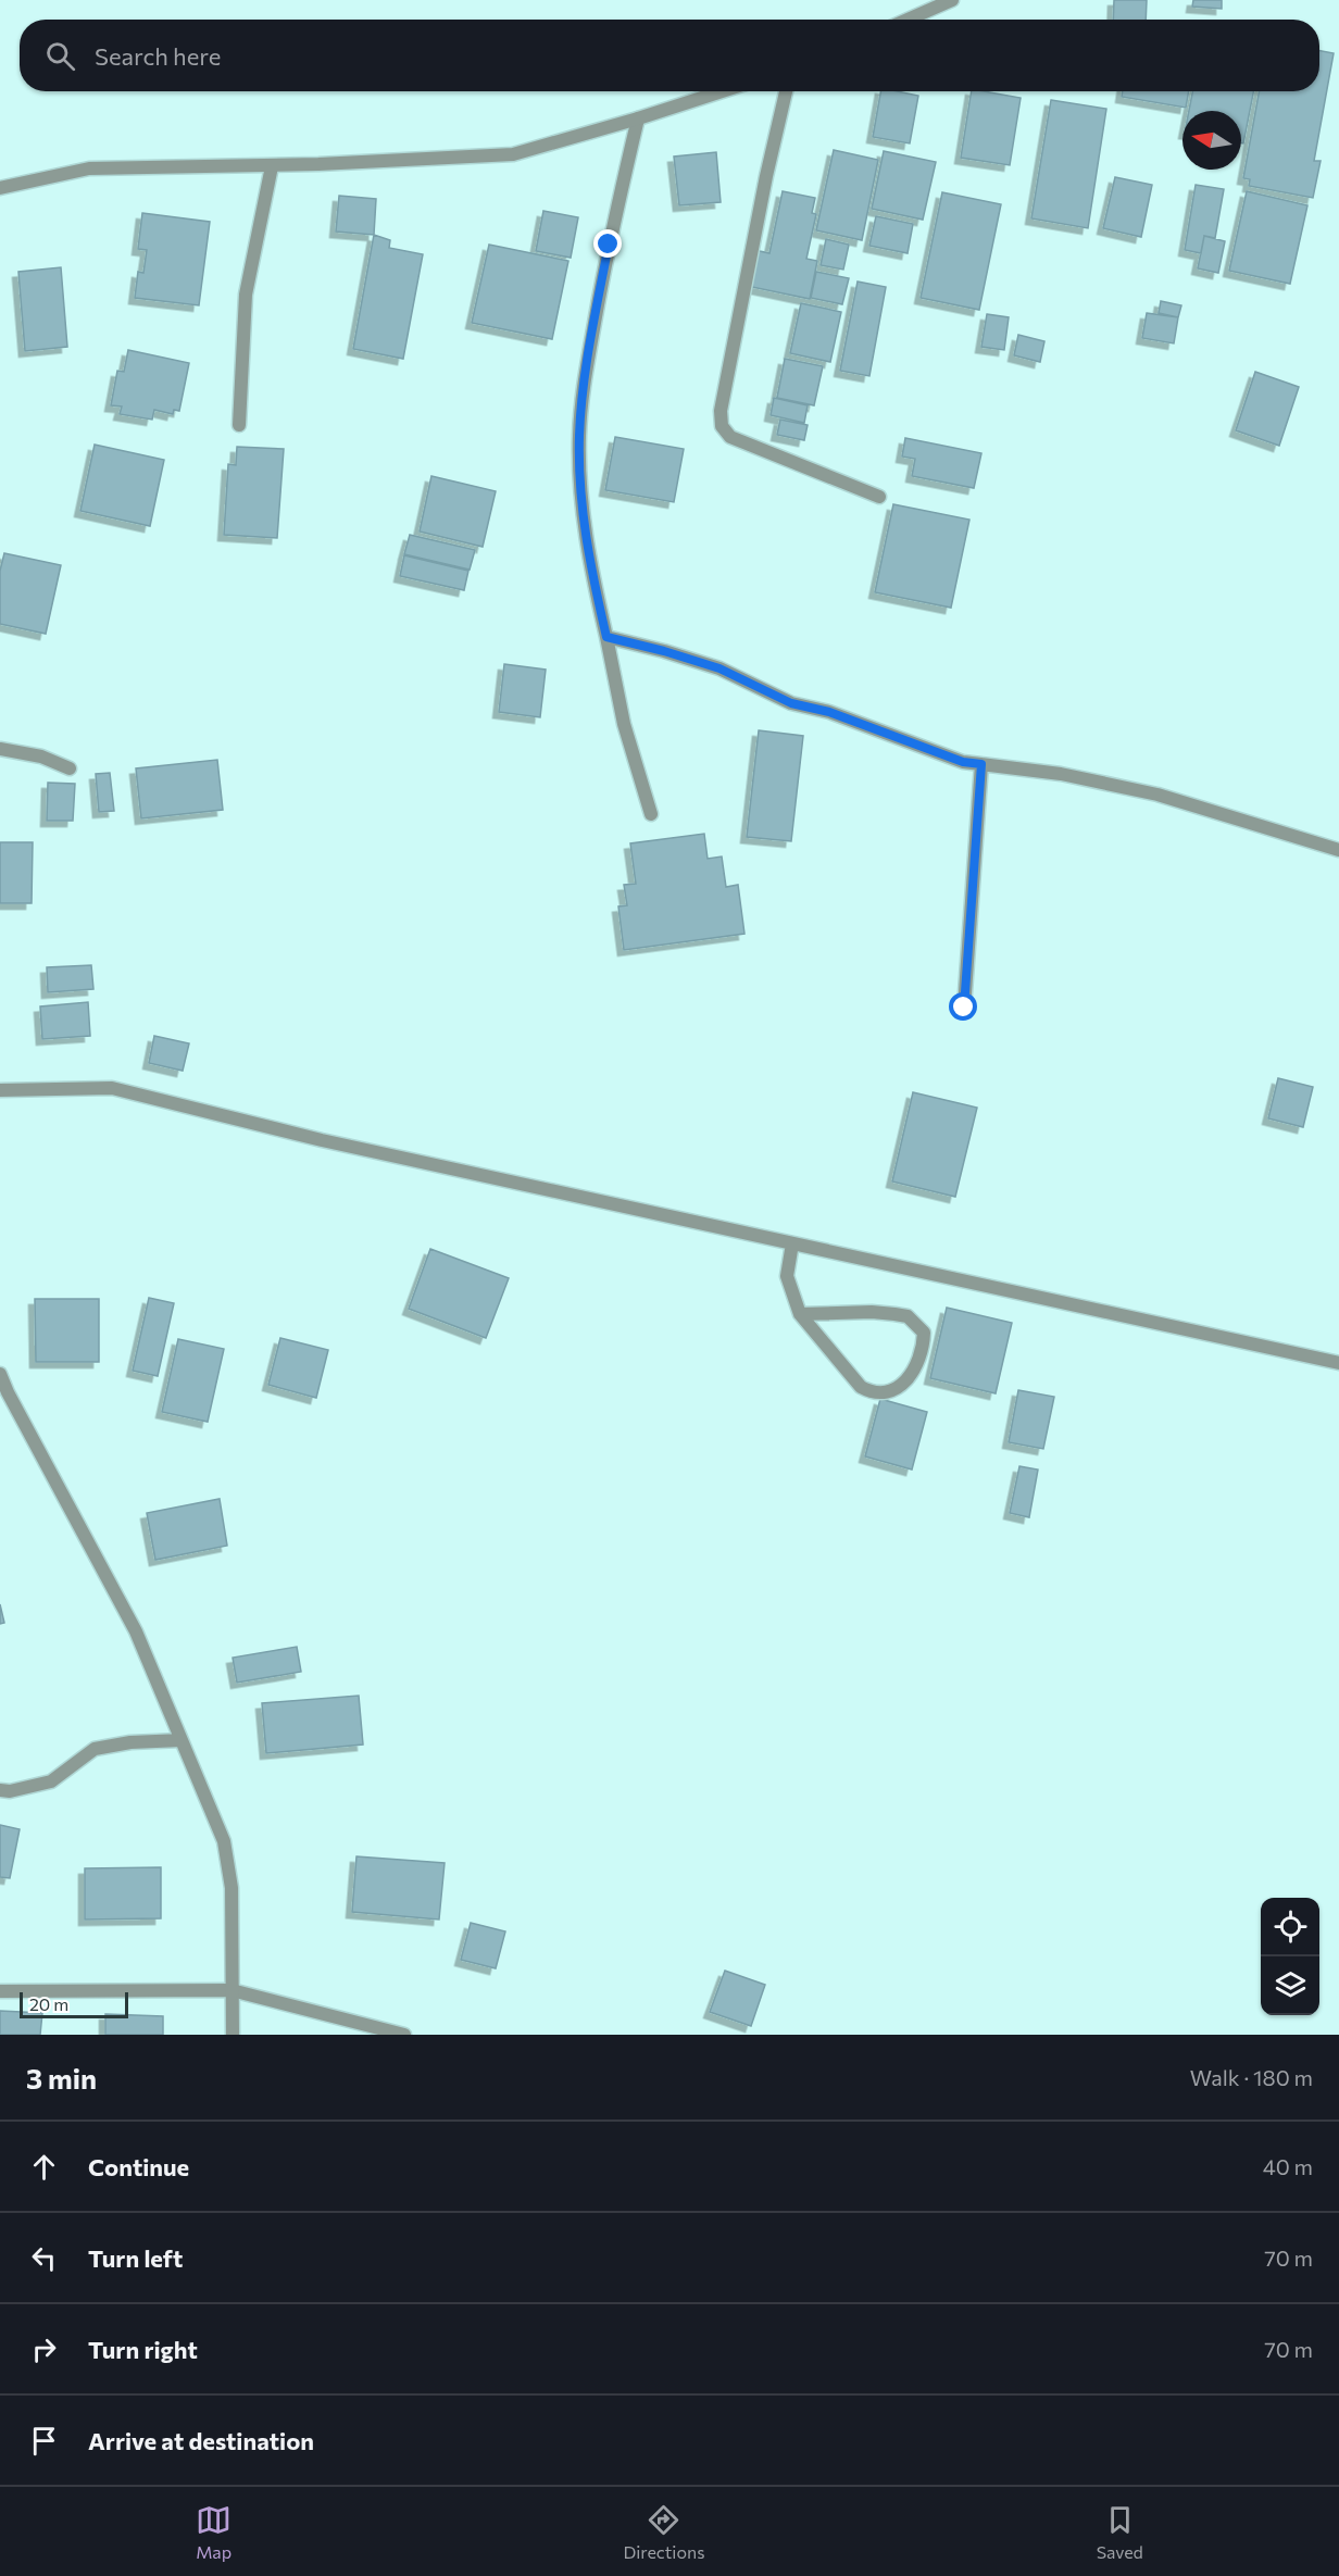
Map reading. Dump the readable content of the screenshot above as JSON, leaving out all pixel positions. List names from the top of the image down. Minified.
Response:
{"scale_bar":"20 m","north":"left","page":{"search":"Search here","scale":"20 m","heading":["3 min","Walk · 180 m"],"list":[["Continue","40 m"],["Turn left","70 m"],["Turn right","70 m"],"Arrive at destination"],"nav":["Map","Directions","Saved"]}}
